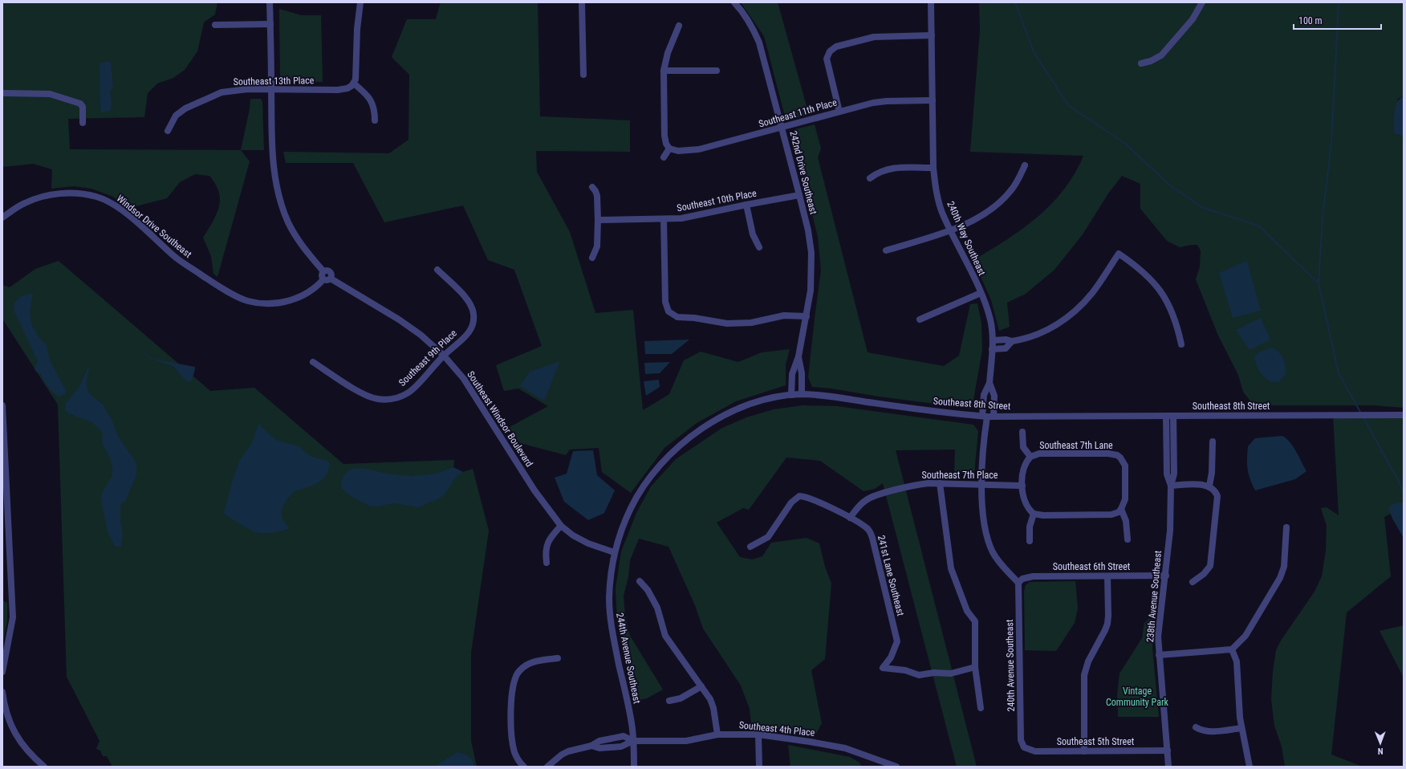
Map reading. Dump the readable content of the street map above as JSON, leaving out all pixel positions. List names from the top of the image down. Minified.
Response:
{"streets":{"street":["Southeast 13th Place","Southeast 11th Place","242nd Drive Southeast","Southeast 10th Place","Windsor Drive Southeast","240th Way Southeast","Southeast 9th Place","Southeast 8th Street","Southeast Windsor Boulevard","Southeast 7th Lane","Southeast 7th Place","Southeast 6th Street","241st Lane Southeast","238th Avenue Southeast","244th Avenue Southeast","240th Avenue Southeast","Southeast 4th Place","Southeast 5th Street"]},"crossings":[["Southeast 11th Place","242nd Drive Southeast"],["Southeast 11th Place","240th Way Southeast"],["242nd Drive Southeast","Southeast 10th Place"],["242nd Drive Southeast","Southeast 8th Street"],["Windsor Drive Southeast","Southeast Windsor Boulevard"],["240th Way Southeast","Southeast 8th Street"],["240th Way Southeast","Southeast 7th Place"],["240th Way Southeast","Southeast 6th Street"],["240th Way Southeast","240th Avenue Southeast"],["Southeast 9th Place","Southeast Windsor Boulevard"],["Southeast 8th Street","Southeast Windsor Boulevard"],["Southeast 8th Street","238th Avenue Southeast"],["Southeast 8th Street","244th Avenue Southeast"],["Southeast Windsor Boulevard","244th Avenue Southeast"],["Southeast 7th Place","241st Lane Southeast"],["Southeast 6th Street","238th Avenue Southeast"],["Southeast 6th Street","240th Avenue Southeast"],["238th Avenue Southeast","Southeast 5th Street"],["244th Avenue Southeast","Southeast 4th Place"],["240th Avenue Southeast","Southeast 5th Street"]],"parks":["Vintage Community Park"],"scale_bar":"100 m","north":"bottom"}
